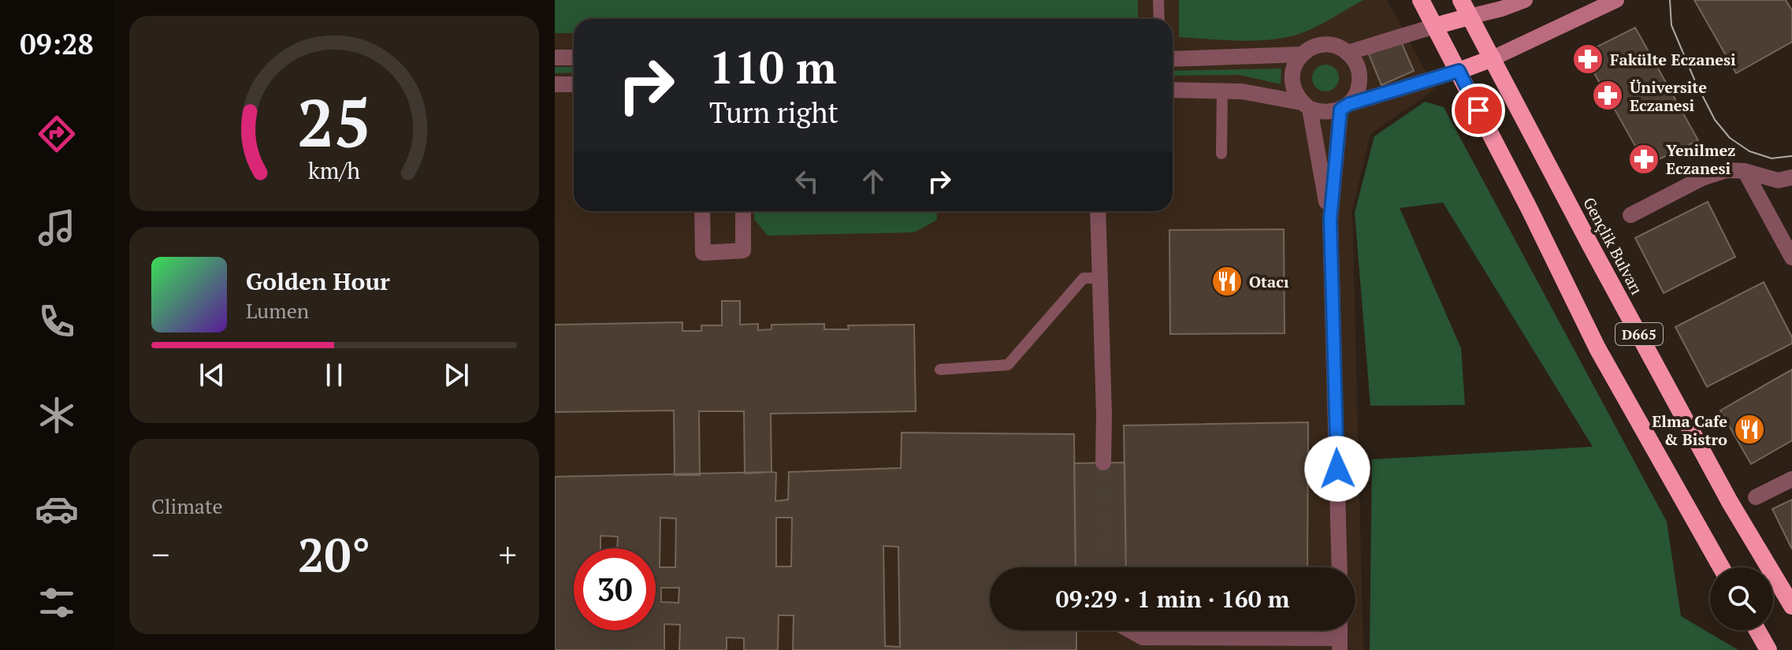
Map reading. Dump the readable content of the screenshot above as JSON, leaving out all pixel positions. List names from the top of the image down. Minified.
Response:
{"streets":{"highway":["Gençlik Bulvarı","D665"]},"places":{"pharmacy":["Fakülte Eczanesi","Üniversite Eczanesi","Yenilmez Eczanesi"],"restaurant":["Otacı","Elma Cafe & Bistro"]},"page":{"tabs":"09:28","turn":["110 m","Turn right"],"song":["Golden Hour","Lumen"],"tile":"Climate","heat":["−","20°","+"],"limit":"30","trip":"09:29 · 1 min · 160 m","gauge":["25","km/h"]}}
